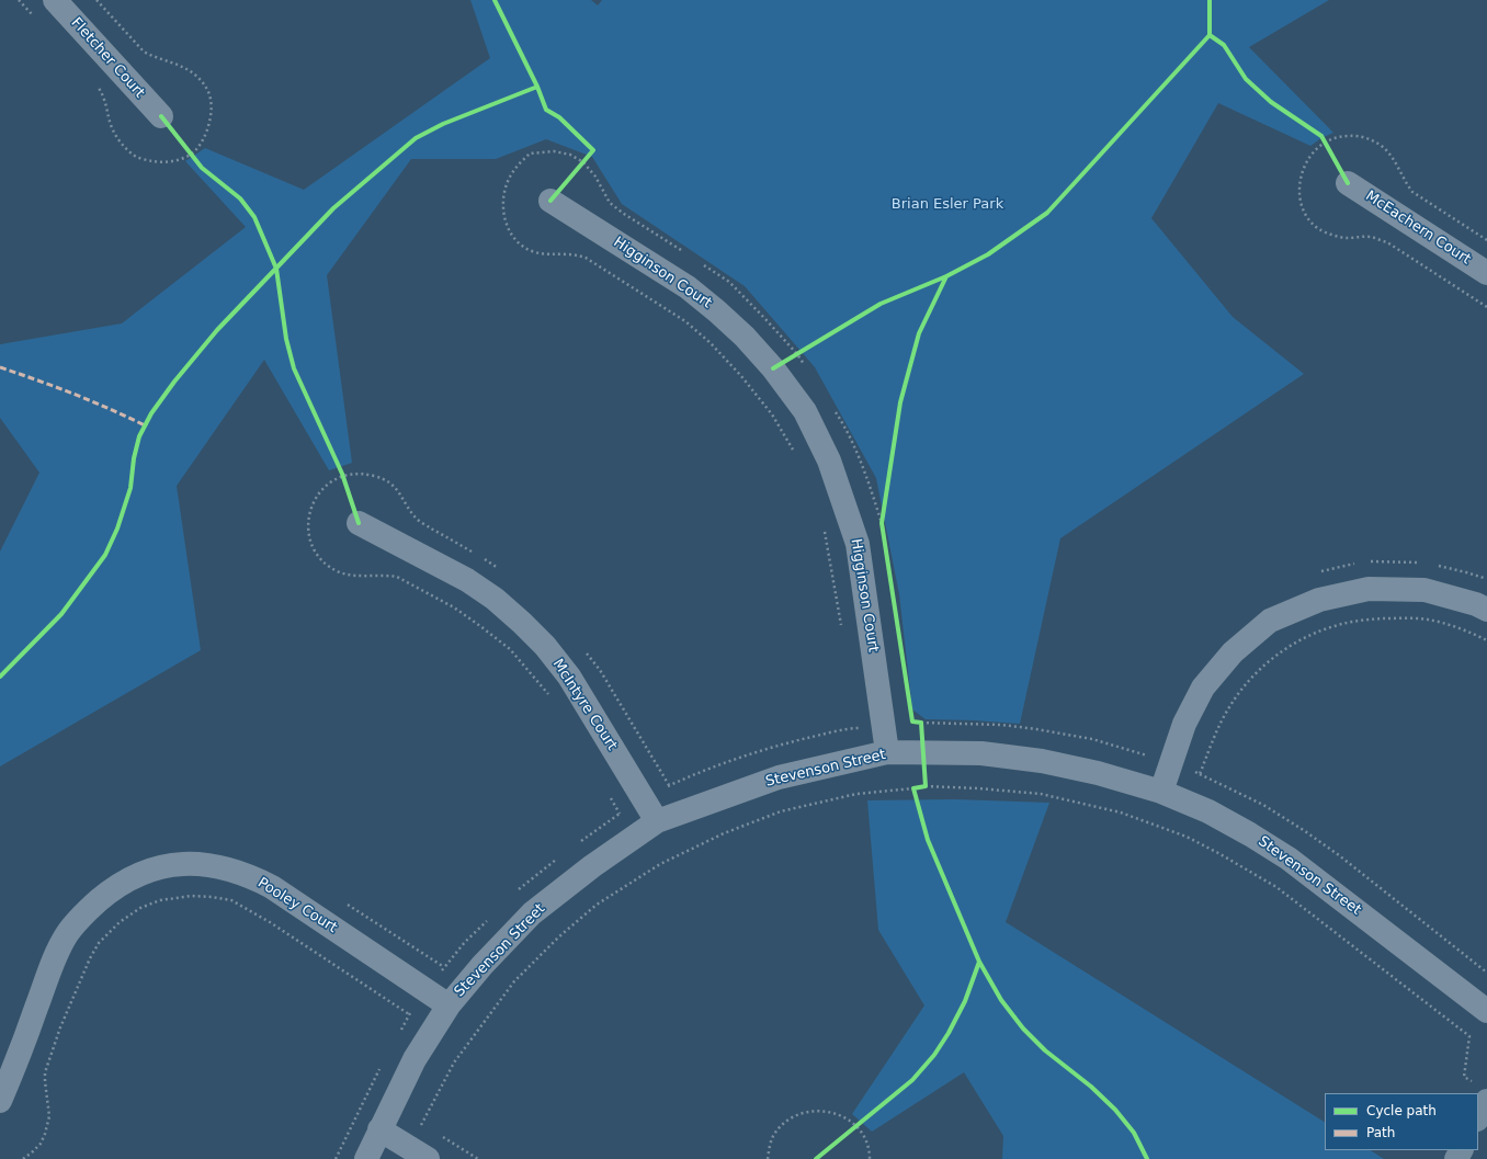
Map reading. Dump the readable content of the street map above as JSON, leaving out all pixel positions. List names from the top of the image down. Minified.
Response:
{"streets":{"street":["Fletcher Court","McEachern Court","Higginson Court","McIntyre Court","Stevenson Street","Pooley Court"]},"crossings":[["Higginson Court","Stevenson Street"],["McIntyre Court","Stevenson Street"],["Stevenson Street","Pooley Court"]],"parks":["Brian Esler Park"],"legend":["Cycle path","Path"]}
